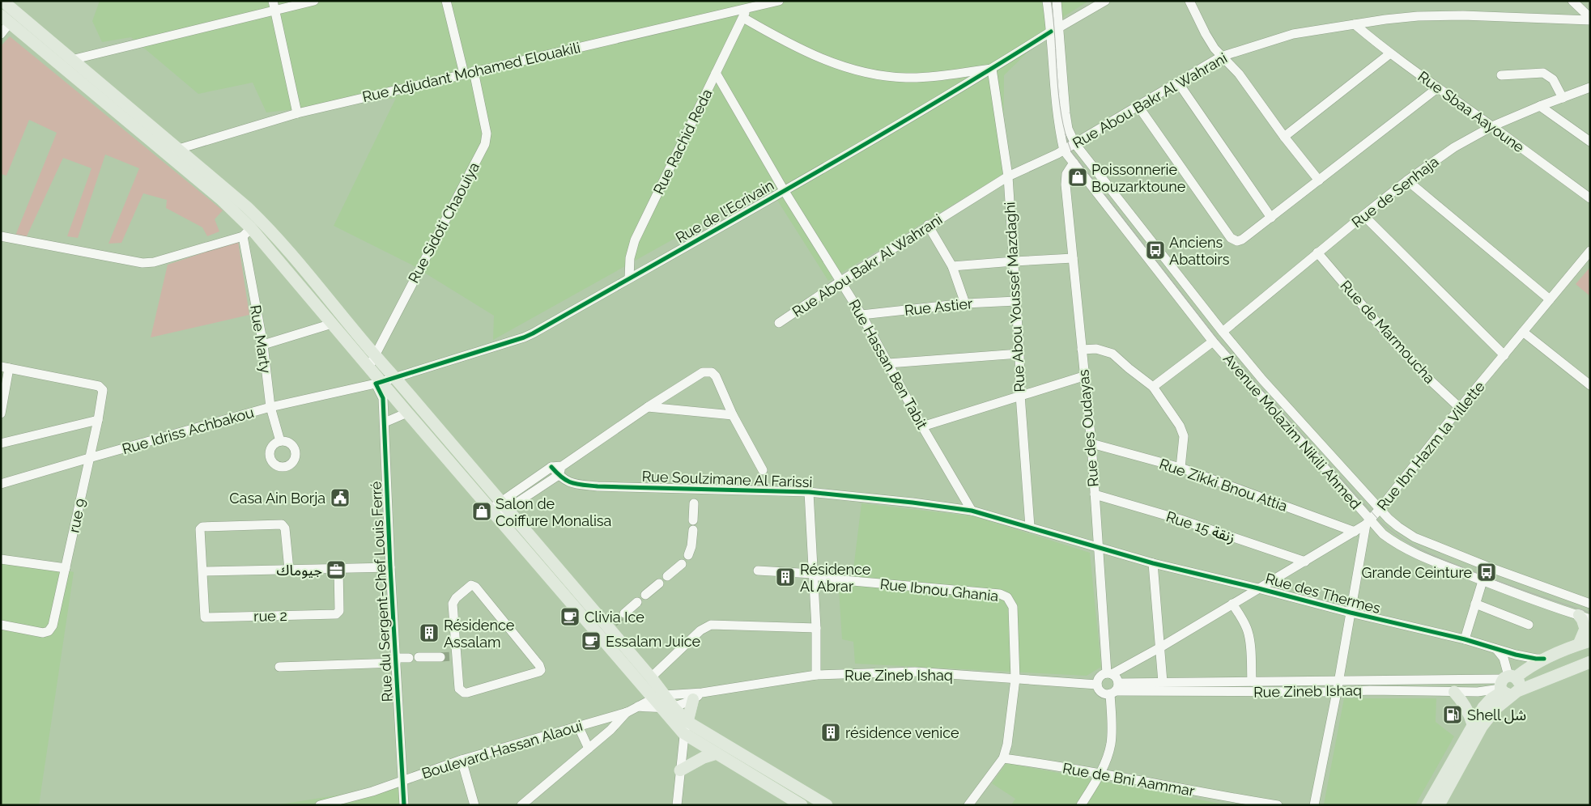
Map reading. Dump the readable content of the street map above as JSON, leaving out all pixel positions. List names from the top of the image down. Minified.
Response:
{"streets":{"street":["Rue Adjudant Mohamed Elouakili","Rue Abou Bakr Al Wahrani","Rue Sbaa Aayoune","Rue Rachid Reda","Rue de Senhaja","Rue de l'Ecrivain","Rue Sidoti Chaouiya","Rue Abou Youssef Mazdaghi","Rue Astier","Rue de Marmoucha","Rue Marty","Rue Hassan Ben Tabit","Rue des Oudayas","Rue Idriss Achbakou","Avenue Molazim Nikili Ahmed","Rue Ibn Hazm la Villette","Rue Soulzimane Al Farissi","Rue Zikki Bnou Attia","rue 9","Rue 15 زنقة","Rue Ibnou Ghania","Rue du Sergent-Chef Louis Ferré","Rue des Thermes","rue 2","Rue Zineb Ishaq","Boulevard Hassan Alaoui","Rue de Bni Aammar"]},"crossings":[["Rue Adjudant Mohamed Elouakili","Rue Rachid Reda"],["Rue Adjudant Mohamed Elouakili","Rue Sidoti Chaouiya"],["Rue Abou Bakr Al Wahrani","Rue Sbaa Aayoune"],["Rue Abou Bakr Al Wahrani","Rue Abou Youssef Mazdaghi"],["Rue Abou Bakr Al Wahrani","Rue Hassan Ben Tabit"],["Rue Abou Bakr Al Wahrani","Avenue Molazim Nikili Ahmed"],["Rue Sbaa Aayoune","Rue de Senhaja"],["Rue Rachid Reda","Rue de l'Ecrivain"],["Rue Rachid Reda","Rue Hassan Ben Tabit"],["Rue de Senhaja","Rue de Marmoucha"],["Rue de Senhaja","Avenue Molazim Nikili Ahmed"],["Rue de l'Ecrivain","Rue Abou Youssef Mazdaghi"],["Rue de l'Ecrivain","Rue Hassan Ben Tabit"],["Rue de l'Ecrivain","Rue Idriss Achbakou"],["Rue Abou Youssef Mazdaghi","Rue Astier"],["Rue Abou Youssef Mazdaghi","Rue Soulzimane Al Farissi"],["Rue Astier","Rue Hassan Ben Tabit"],["Rue de Marmoucha","Rue Ibn Hazm la Villette"],["Rue Marty","Rue Idriss Achbakou"],["Rue Hassan Ben Tabit","Rue Soulzimane Al Farissi"],["Rue des Oudayas","Avenue Molazim Nikili Ahmed"],["Rue des Oudayas","Rue Ibn Hazm la Villette"],["Rue des Oudayas","Rue Soulzimane Al Farissi"],["Rue des Oudayas","Rue Zikki Bnou Attia"],["Rue des Oudayas","Rue 15 زنقة"],["Rue des Oudayas","Rue des Thermes"],["Rue des Oudayas","Rue Zineb Ishaq"],["Rue Idriss Achbakou","rue 9"],["Rue Idriss Achbakou","Rue du Sergent-Chef Louis Ferré"],["Avenue Molazim Nikili Ahmed","Rue Ibn Hazm la Villette"],["Rue Ibn Hazm la Villette","Rue Zikki Bnou Attia"],["Rue Ibn Hazm la Villette","Rue 15 زنقة"],["Rue Ibn Hazm la Villette","Rue des Thermes"],["Rue Ibn Hazm la Villette","Rue Zineb Ishaq"],["Rue Soulzimane Al Farissi","Rue des Thermes"],["Rue Ibnou Ghania","Rue Zineb Ishaq"],["Rue Ibnou Ghania","Rue de Bni Aammar"],["Rue du Sergent-Chef Louis Ferré","Boulevard Hassan Alaoui"],["Rue Zineb Ishaq","Boulevard Hassan Alaoui"]],"places":{"shop":["Poissonnerie Bouzarktoune","Salon de Coiffure Monalisa"],"bus stop":["Anciens Abattoirs","Grande Ceinture"],"public building":["Casa Ain Borja"],"office":["جيوماك"],"building":["Résidence Al Abrar","Résidence Assalam","résidence venice"],"cafe":["Clivia Ice","Essalam Juice"],"fuel station":["Shell شل"]}}
